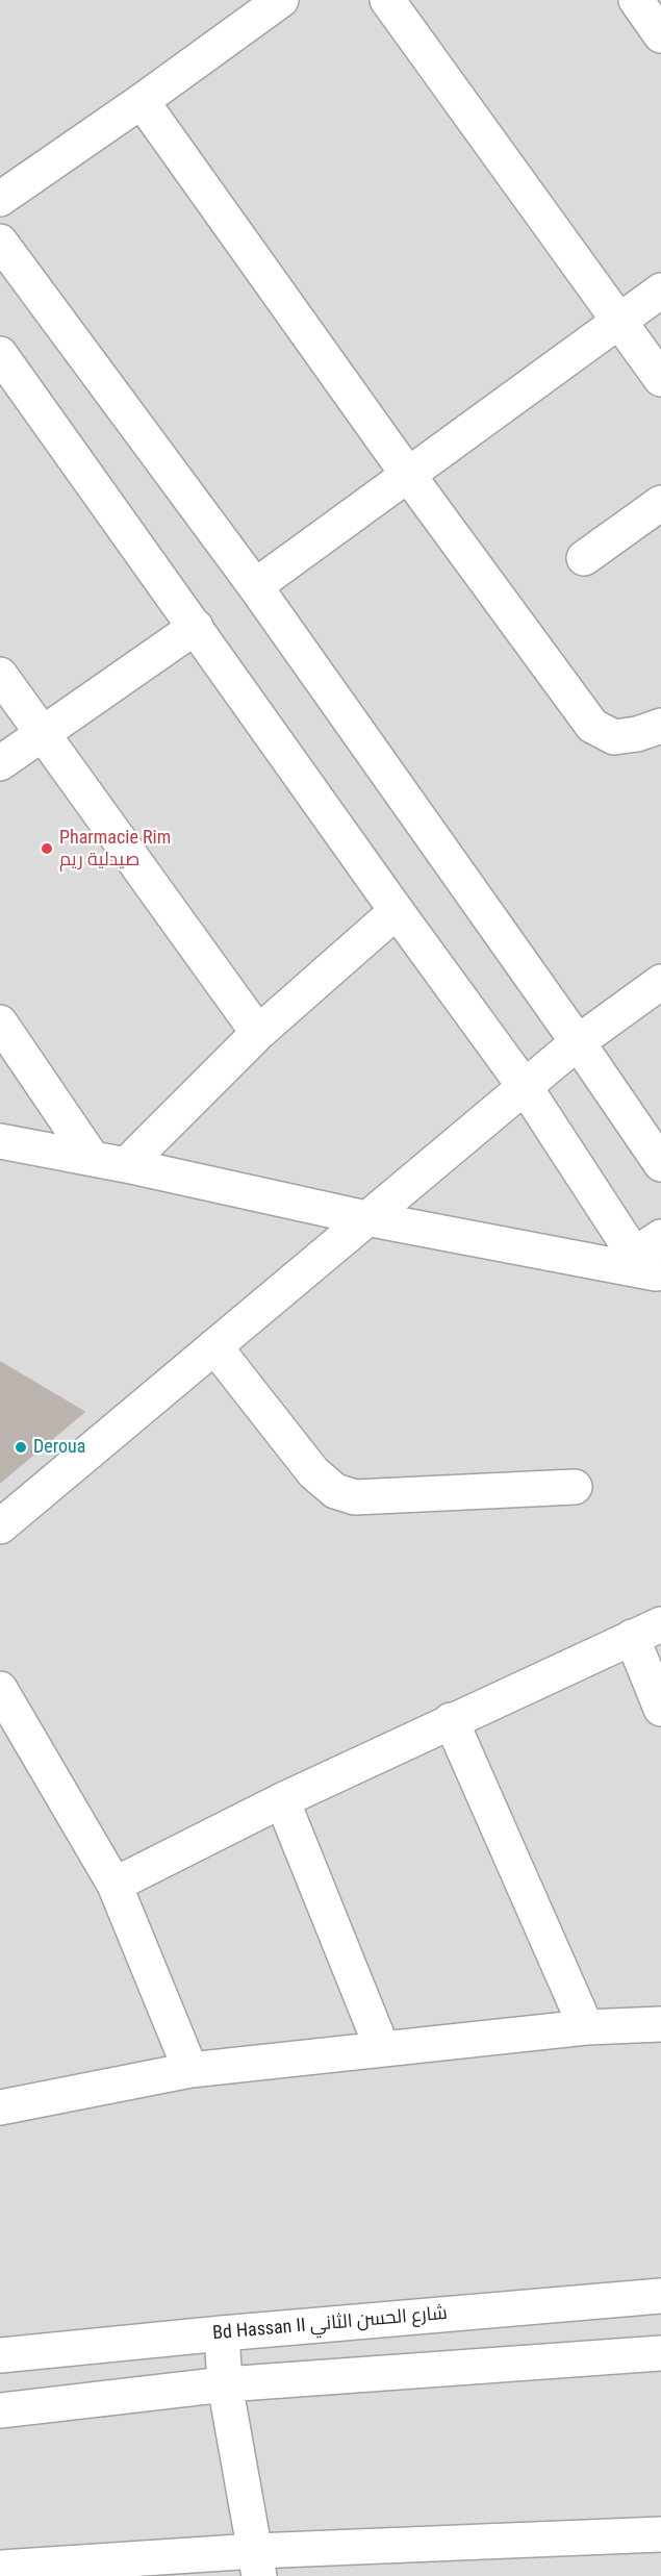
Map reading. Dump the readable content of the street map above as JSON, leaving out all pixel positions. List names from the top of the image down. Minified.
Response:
{"streets":{"street":["Bd Hassan II شارع الحسن الثاني"]},"places":["Pharmacie Rim صيدلية ريم","Deroua"]}
